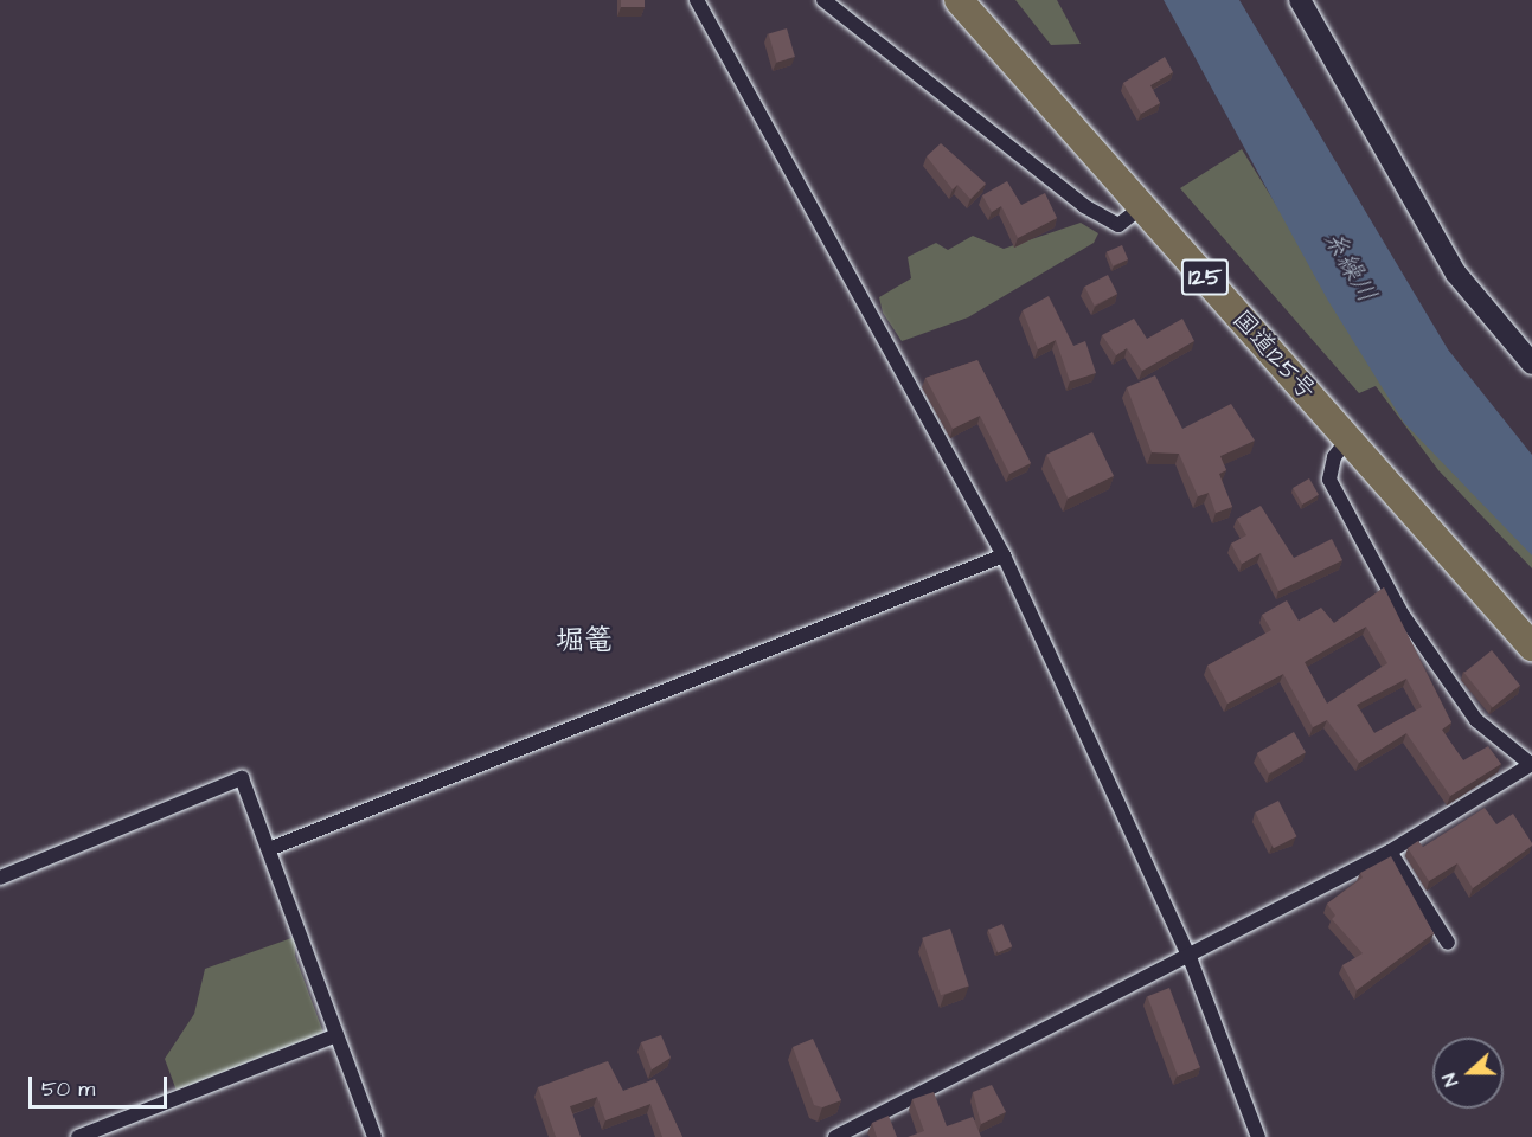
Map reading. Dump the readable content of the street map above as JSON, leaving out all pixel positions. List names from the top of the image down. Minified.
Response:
{"streets":{"highway":["125","国道125号"]},"districts":["堀篭"],"water":["糸繰川"],"scale_bar":"50 m","north":"left"}
